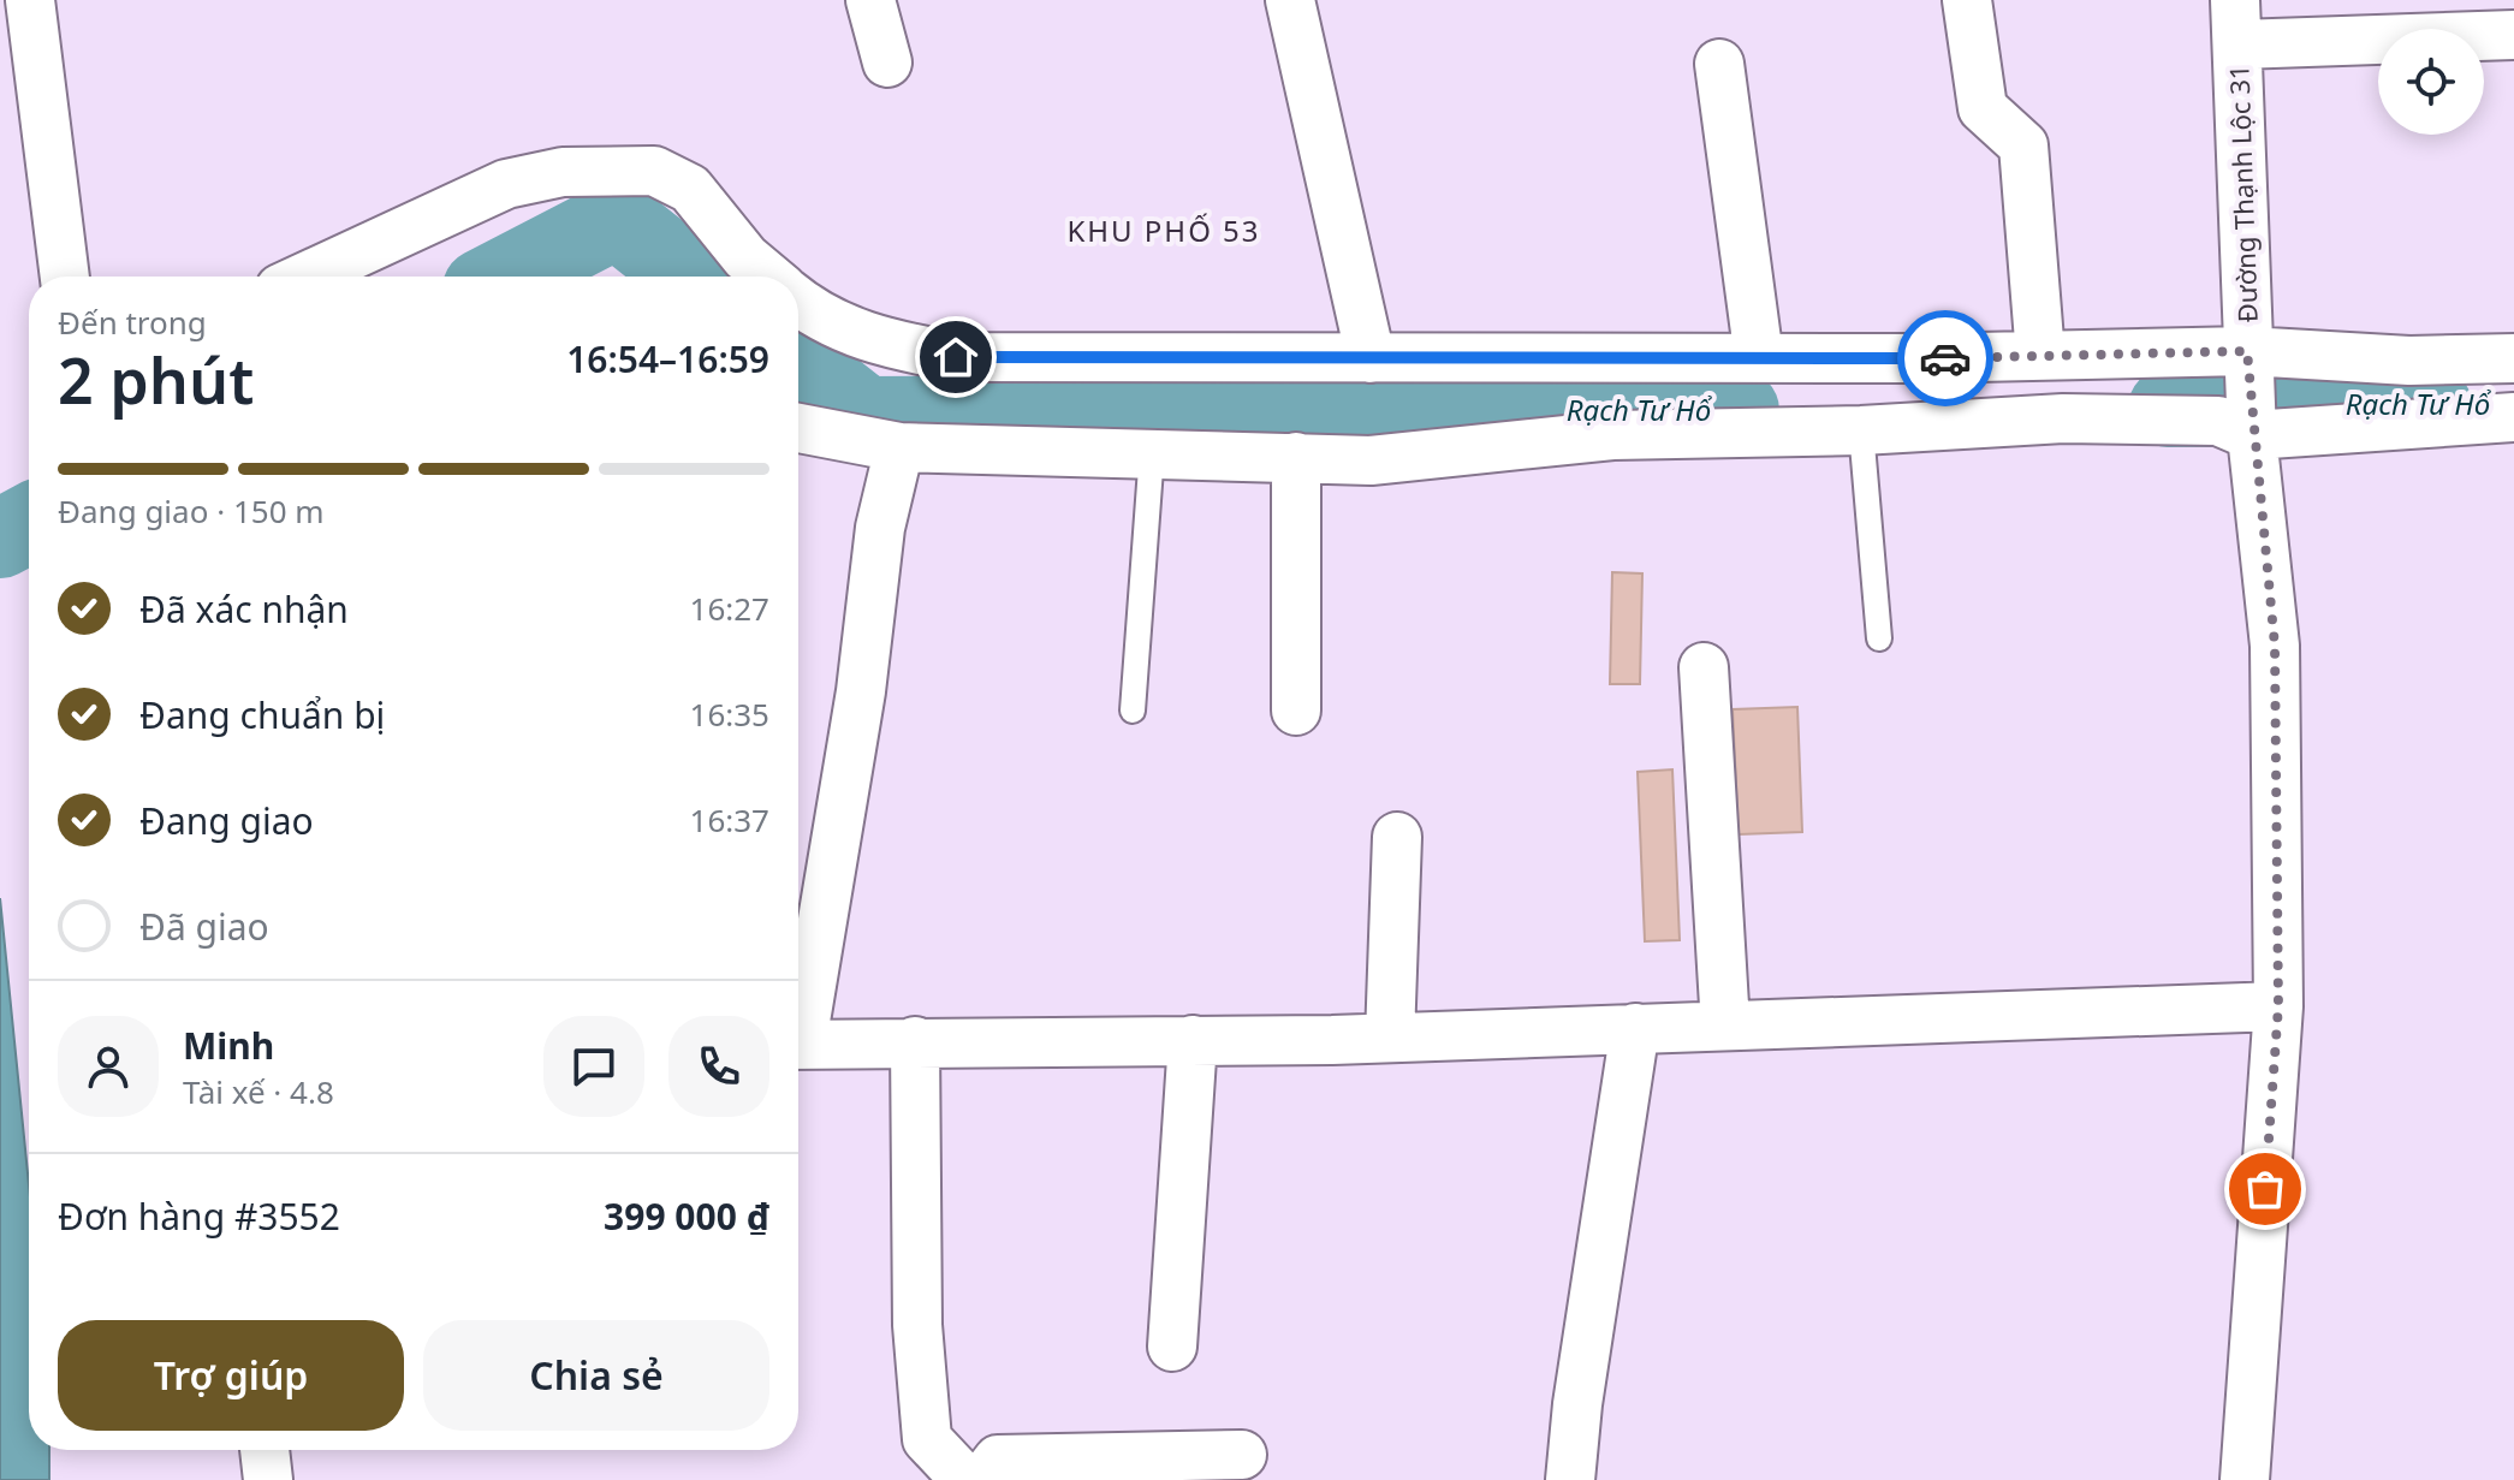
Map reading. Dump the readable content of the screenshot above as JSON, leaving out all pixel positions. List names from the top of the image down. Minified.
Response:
{"streets":{"street":["Đường Thạnh Lộc 31"]},"districts":["KHU PHỐ 53"],"water":["Rạch Tư Hổ"],"page":{"heading":["2 phút","Đến trong","16:54–16:59"],"panel":["Minh","Tài xế · 4.8","Đơn hàng #3552","399 000 ₫"],"bar":"Đang giao · 150 m","list":[["Đã xác nhận","16:27"],["Đang chuẩn bị","16:35"],["Đang giao","16:37"],"Đã giao"],"buttons":["Trợ giúp","Chia sẻ"]}}
